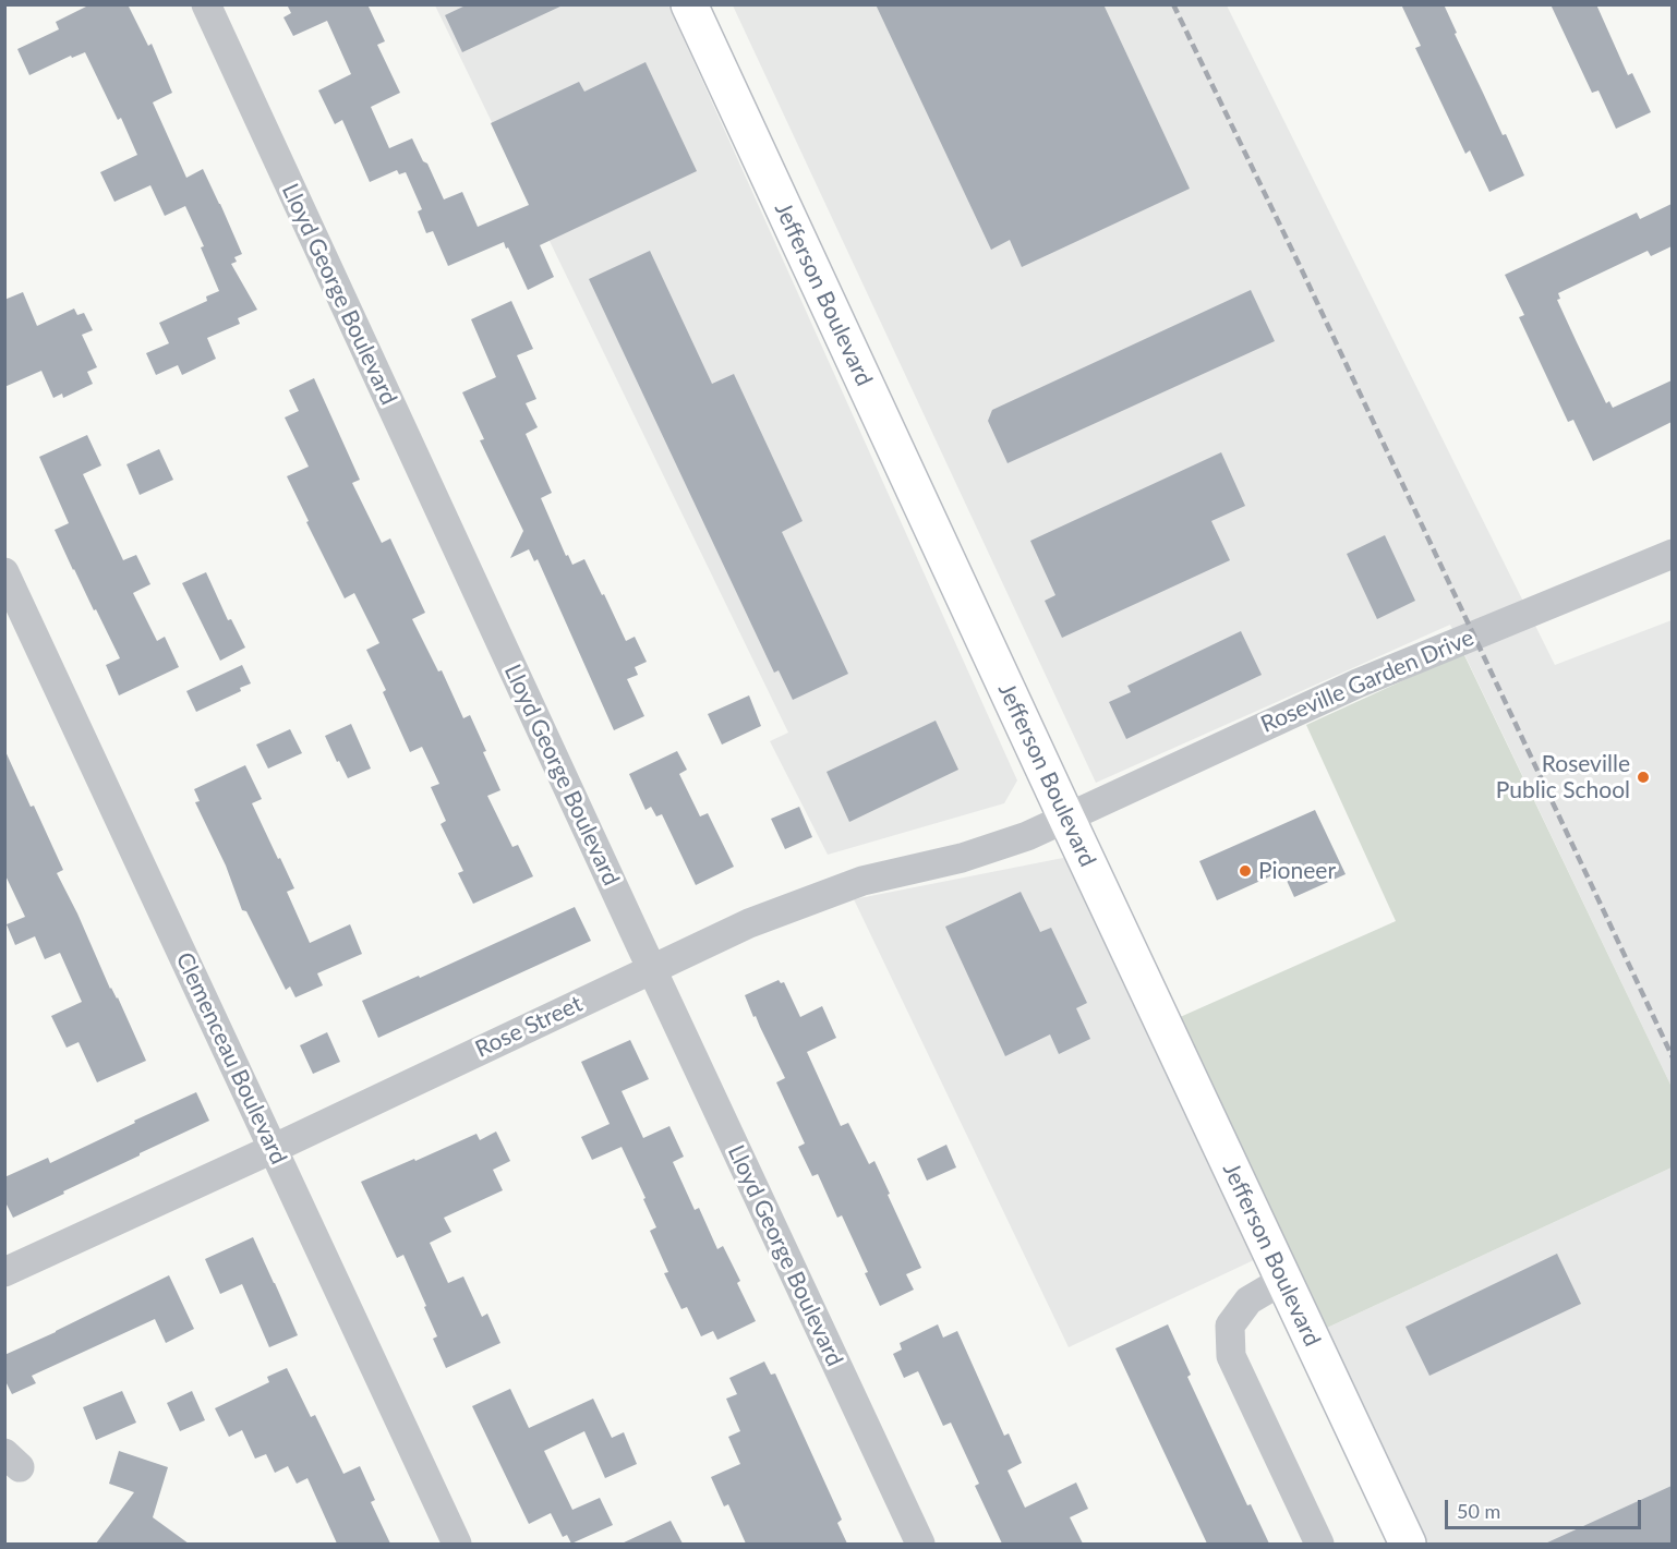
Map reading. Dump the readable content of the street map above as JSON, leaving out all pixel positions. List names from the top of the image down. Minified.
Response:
{"streets":{"street":["Lloyd George Boulevard","Jefferson Boulevard","Roseville Garden Drive","Rose Street","Clemenceau Boulevard"]},"crossings":[["Lloyd George Boulevard","Rose Street"],["Jefferson Boulevard","Roseville Garden Drive"],["Jefferson Boulevard","Rose Street"],["Roseville Garden Drive","Rose Street"],["Rose Street","Clemenceau Boulevard"]],"places":["Roseville Public School","Pioneer"],"scale_bar":"50 m"}
